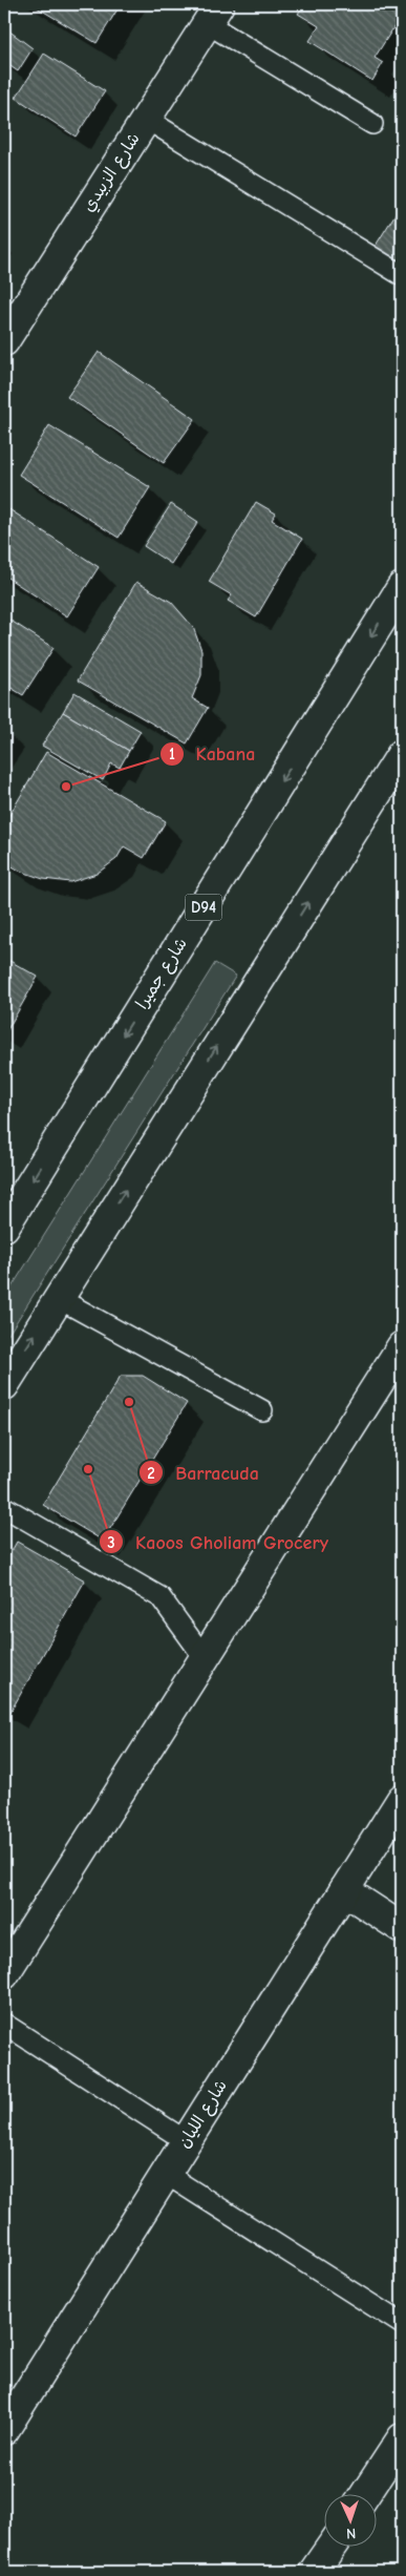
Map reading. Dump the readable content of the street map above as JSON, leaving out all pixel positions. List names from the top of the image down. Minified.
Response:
{"streets":{"street":["شارع الزبيدي","D94","شارع جميرا","شارع الليان"]},"places":["Kabana","Barracuda","Kaoos Gholiam Grocery"],"north":"bottom"}
